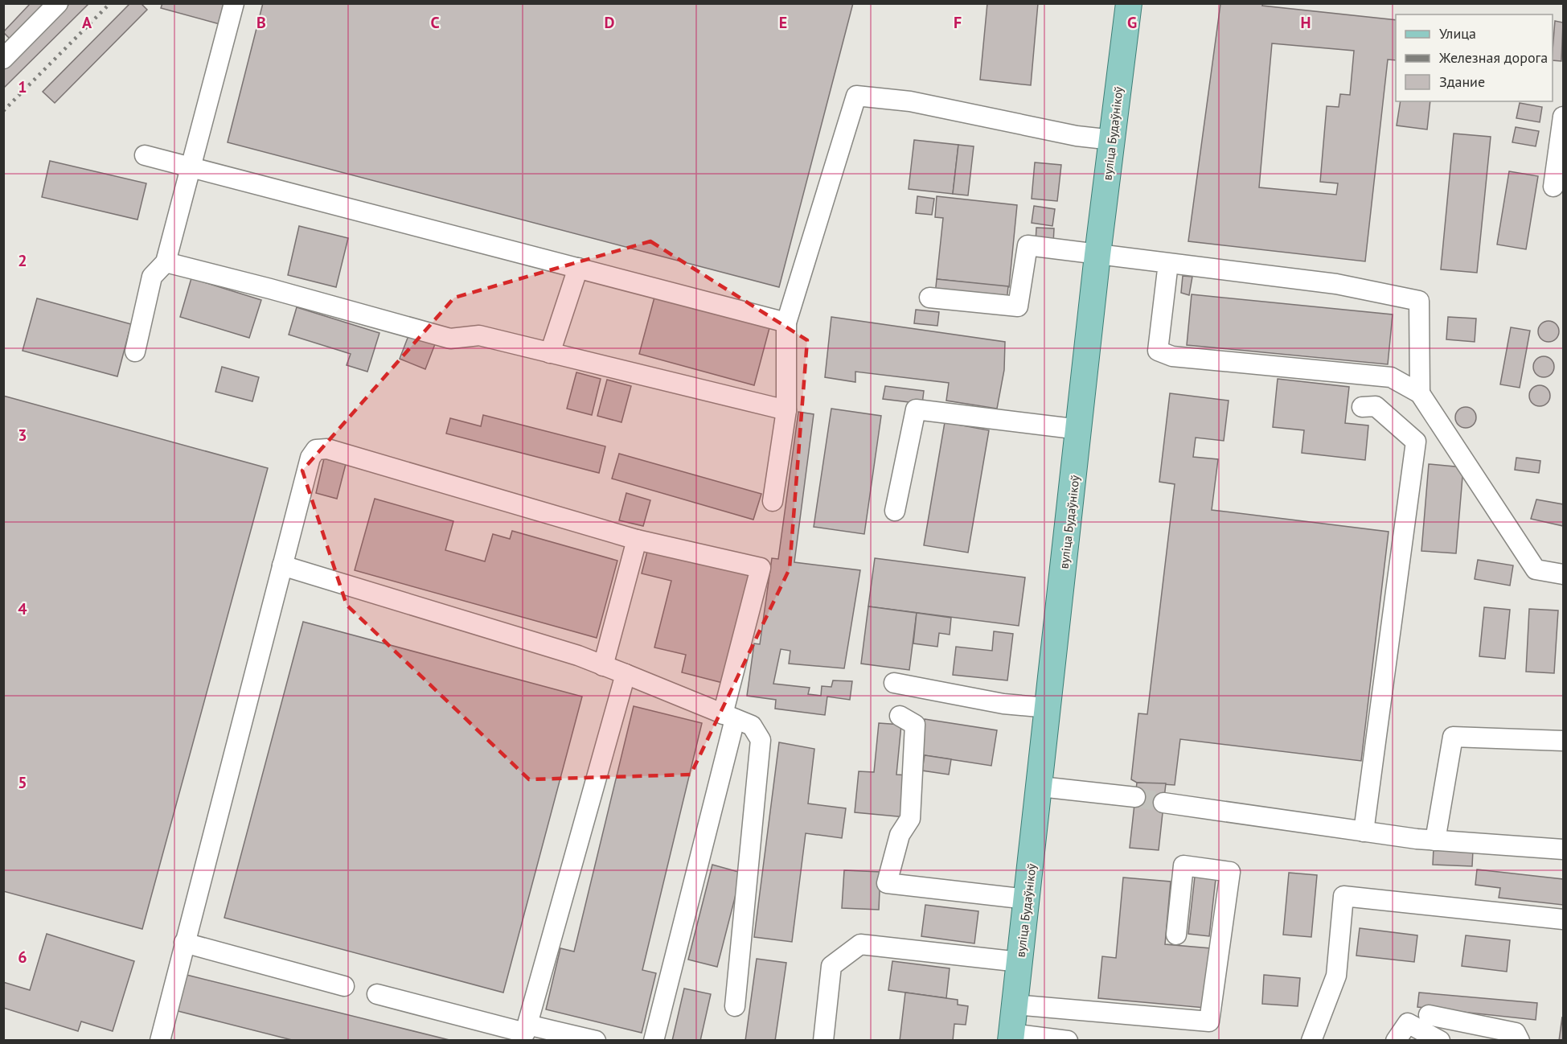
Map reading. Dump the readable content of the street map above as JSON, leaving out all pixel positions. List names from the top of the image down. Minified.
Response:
{"streets":{"main road":["вуліца Будаўнікоў"]},"legend":["Улица","Железная дорога","Здание"],"grid":{"columns":["A","B","C","D","E","F","G","H"],"rows":["1","2","3","4","5","6"]}}
